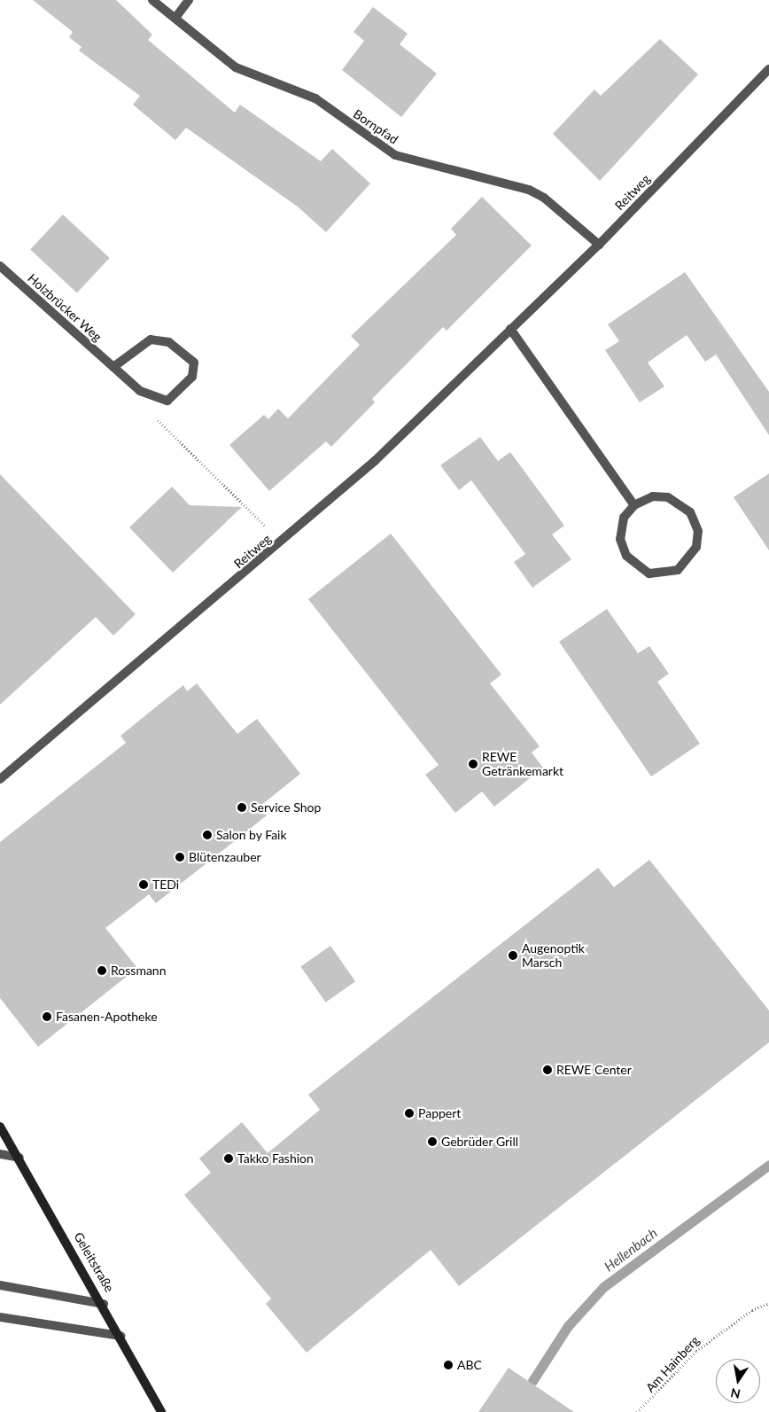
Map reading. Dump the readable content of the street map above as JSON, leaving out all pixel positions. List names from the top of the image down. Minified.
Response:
{"streets":{"main road":["Geleitstraße"],"street":["Bornpfad","Reitweg","Holzbrücker Weg"],"path":["Am Hainberg"]},"crossings":[["Bornpfad","Reitweg"]],"water":["Hellenbach"],"places":["REWE Getränkemarkt","Service Shop","Salon by Faik","Blütenzauber","TEDi","Augenoptik Marsch","Rossmann","Fasanen-Apotheke","REWE Center","Pappert","Gebrüder Grill","Takko Fashion","ABC"],"north":"bottom"}
